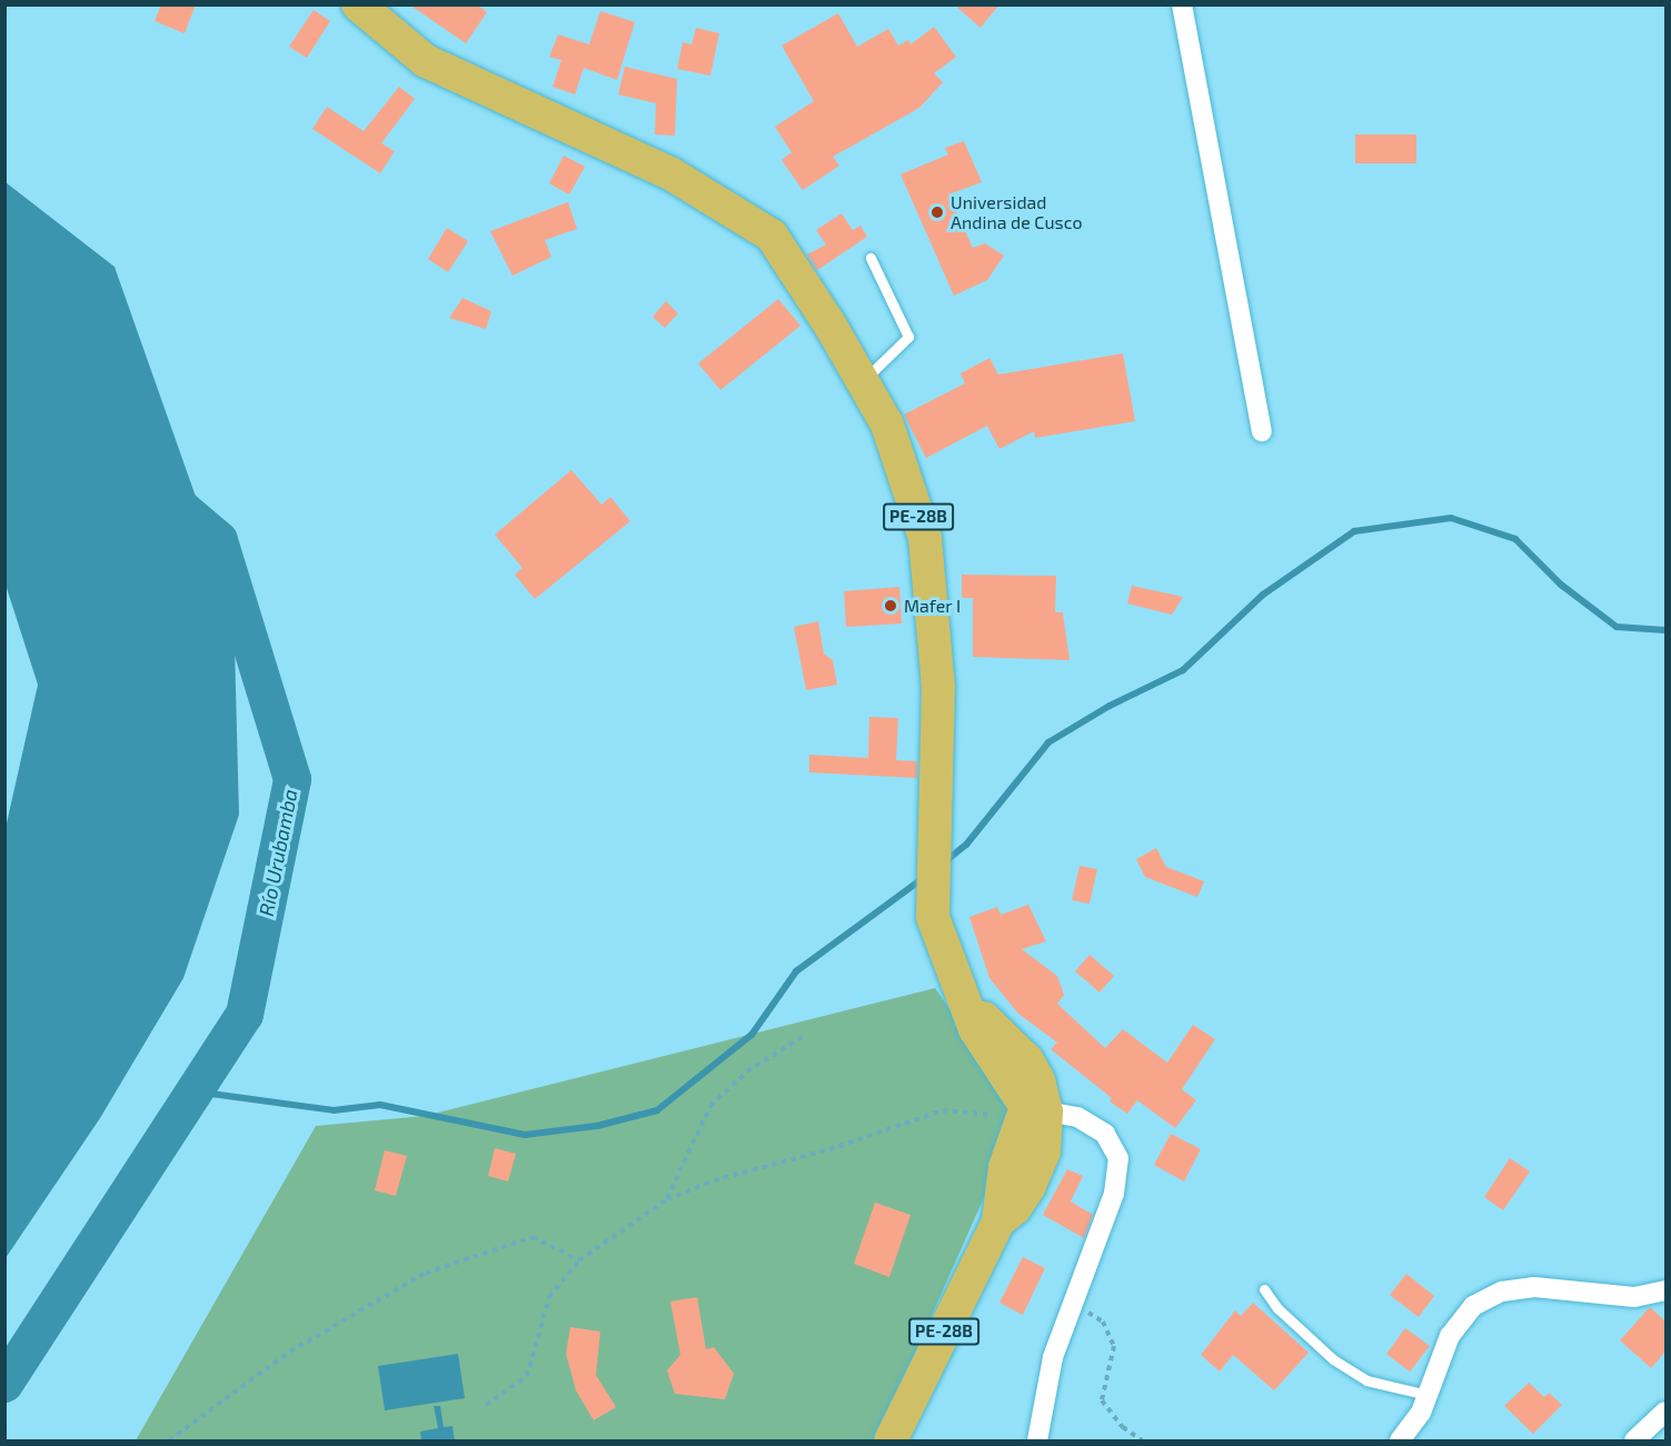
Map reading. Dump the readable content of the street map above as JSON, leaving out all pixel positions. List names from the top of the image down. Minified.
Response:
{"streets":{"highway":["PE-28B"]},"water":["Río Urubamba"],"places":["Universidad Andina de Cusco","Mafer I"]}
